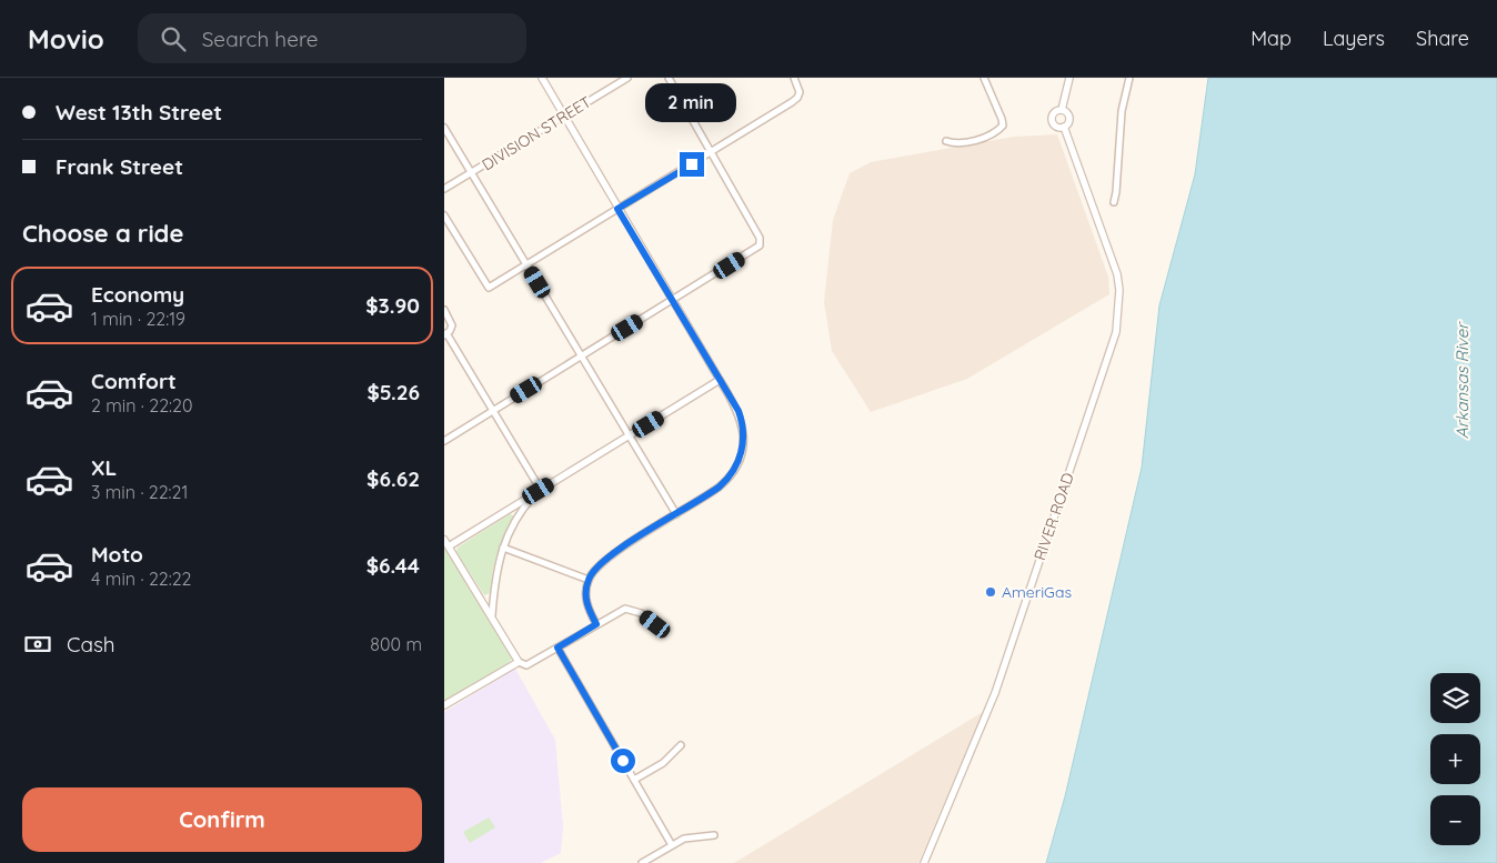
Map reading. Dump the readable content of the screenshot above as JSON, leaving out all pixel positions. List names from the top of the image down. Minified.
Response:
{"streets":{"street":["DIVISION STREET","RIVER ROAD"]},"water":["Arkansas River"],"places":["AmeriGas"],"page":{"header":"Movio","search":"Search here","nav":["Map","Layers","Share"],"banner":["West 13th Street","Frank Street"],"bubble":"2 min","heading":"Choose a ride","list":[{"name":"Economy","note":"1 min · 22:19","value":"$3.90"},{"name":"Comfort","note":"2 min · 22:20","value":"$5.26"},{"name":"XL","note":"3 min · 22:21","value":"$6.62"},{"name":"Moto","note":"4 min · 22:22","value":"$6.44"}],"pay":["Cash","800 m"],"map_buttons":["+","−"],"buttons":"Confirm"}}
